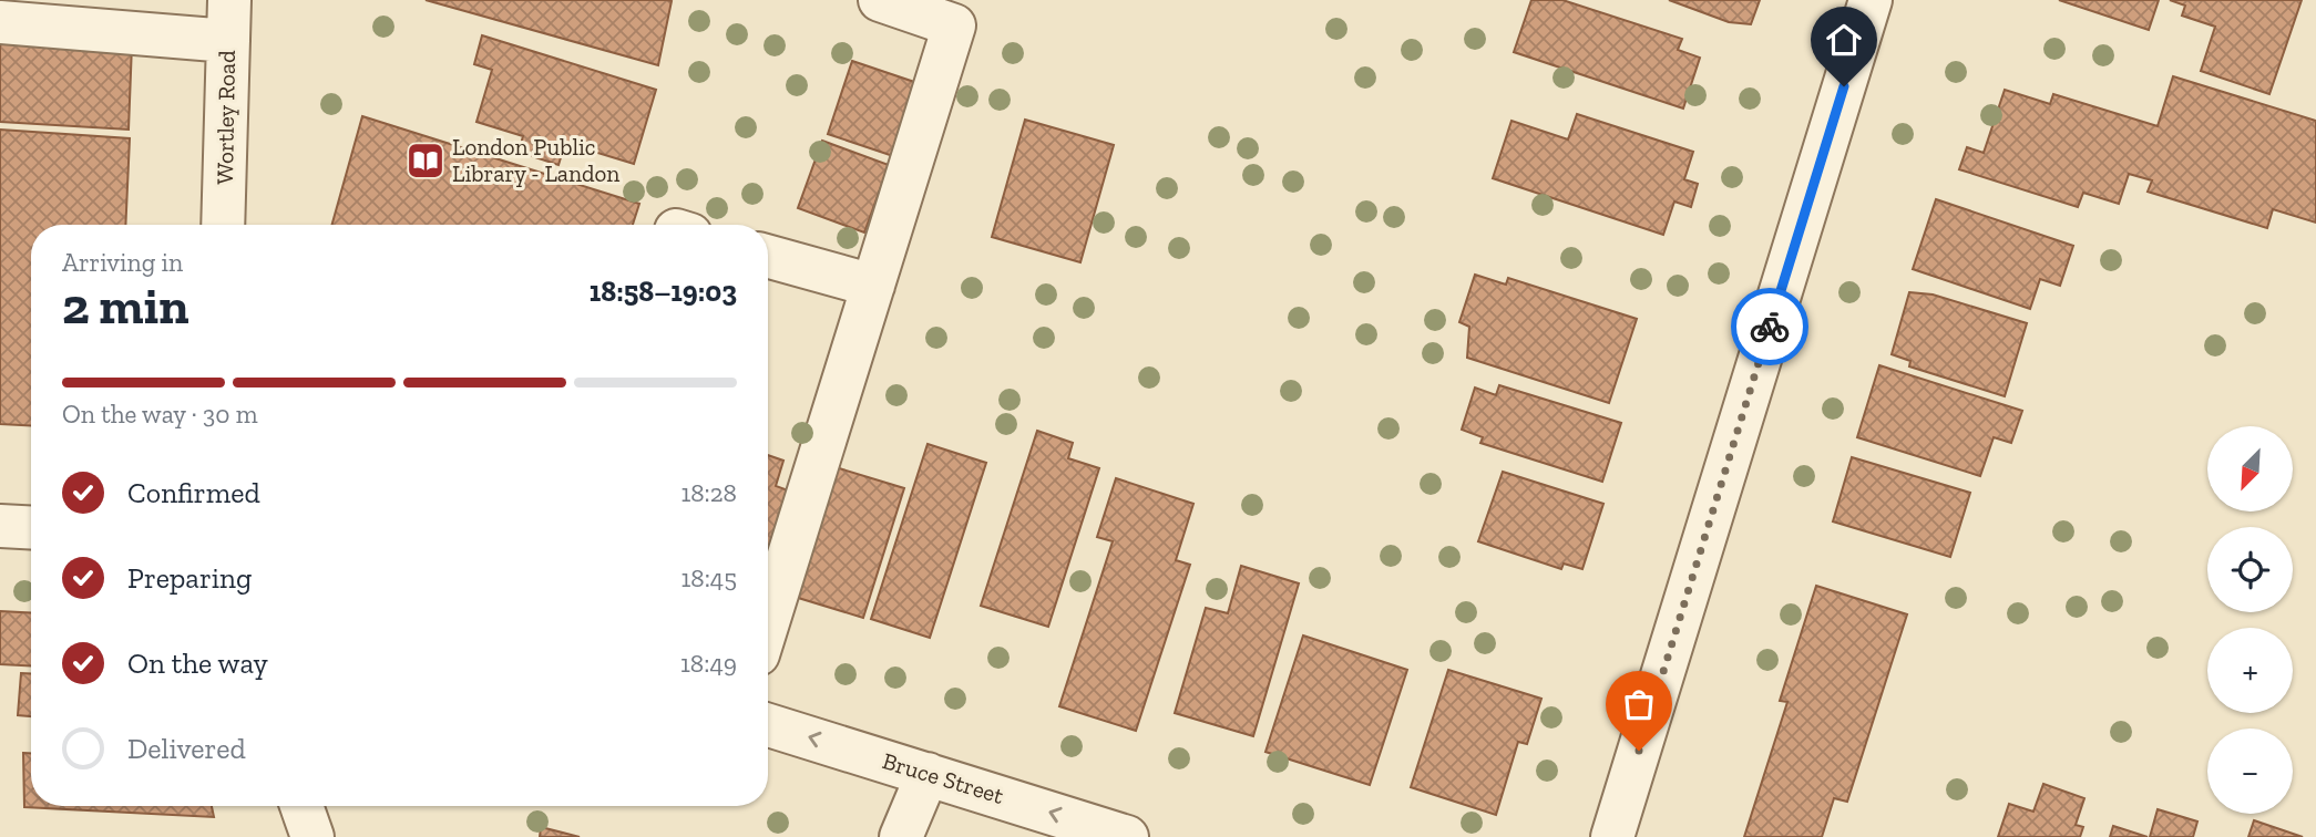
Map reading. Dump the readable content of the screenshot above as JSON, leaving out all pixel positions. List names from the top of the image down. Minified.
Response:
{"streets":{"street":["Wortley Road","Bruce Street"]},"one_way":["Bruce Street"],"places":{"library":["London Public Library - Landon"]},"north":"bottom left","page":{"heading":["2 min","Arriving in","18:58–19:03"],"bar":"On the way · 30 m","map_buttons":["+","−"],"list":[["Confirmed","18:28"],["Preparing","18:45"],["On the way","18:49"],"Delivered"]}}
